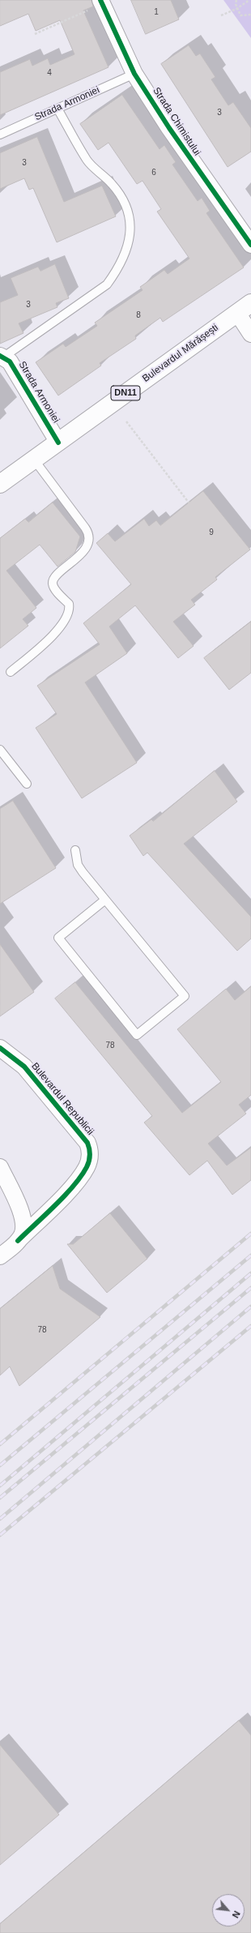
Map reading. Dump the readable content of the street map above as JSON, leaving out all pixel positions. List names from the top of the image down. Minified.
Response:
{"streets":{"main road":["Bulevardul Mărășești","DN11"],"street":["Strada Armoniei","Strada Chimistului","Bulevardul Republicii"]},"crossings":[["Strada Armoniei","Strada Chimistului"],["Strada Armoniei","Bulevardul Mărășești"]],"house_numbers":["1","4","3","3","6","3","8","9","78","78"],"north":"bottom right"}
